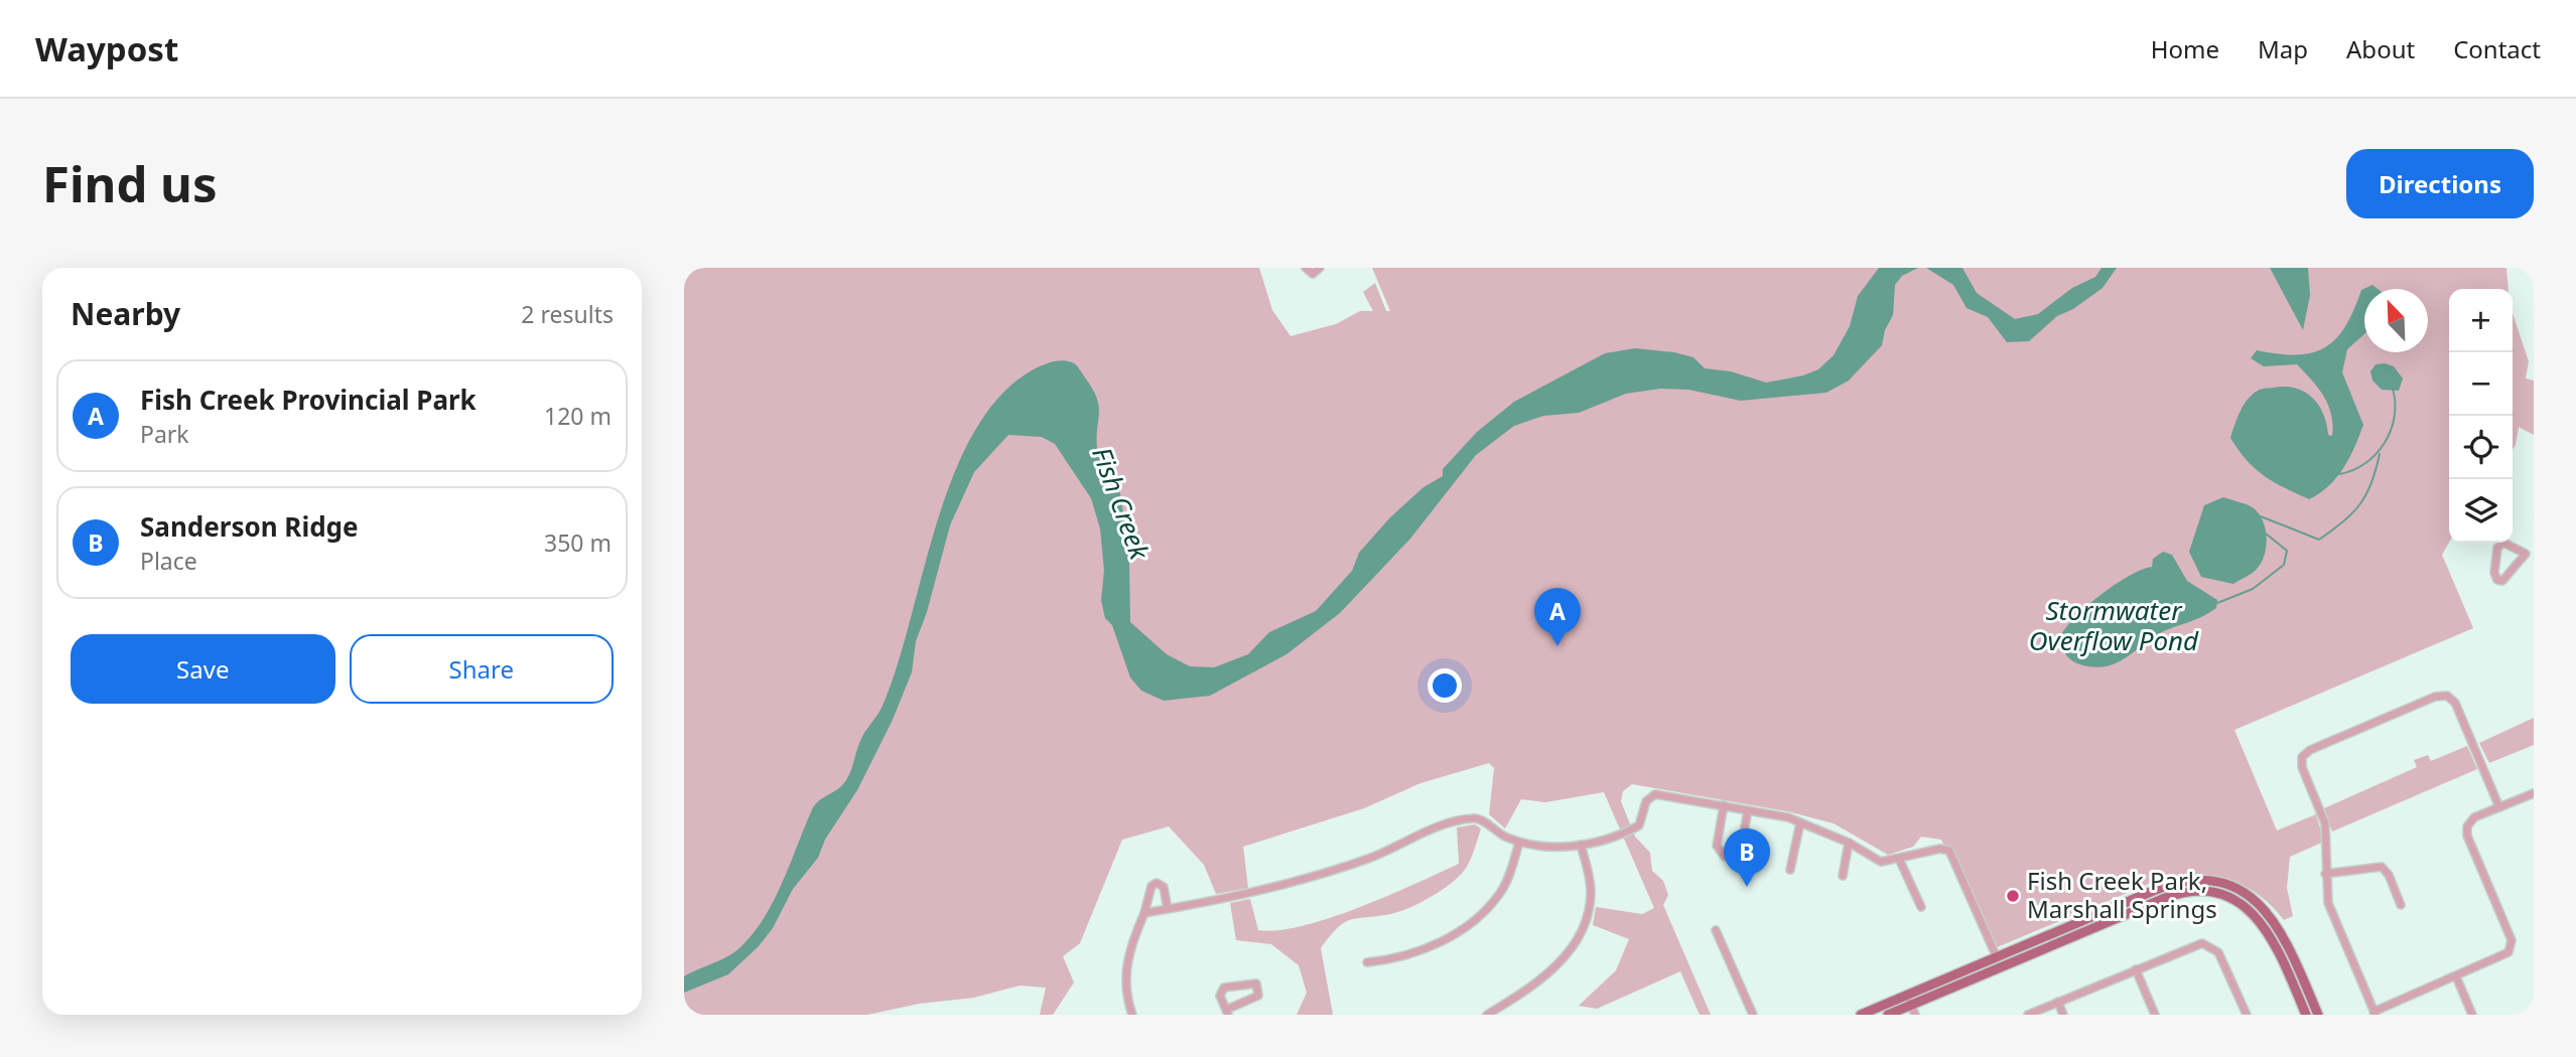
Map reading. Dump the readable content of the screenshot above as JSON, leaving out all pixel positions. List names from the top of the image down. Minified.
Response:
{"water":["Fish Creek","Stormwater Overflow Pond"],"places":["Fish Creek Park, Marshall Springs"],"north":"top left","page":{"header":"Waypost","nav":["Home","Map","About","Contact"],"buttons":["Directions",["Save","Share"]],"title":"Find us","heading":["Nearby","2 results"],"map_buttons":["+","−"],"list":[{"mark":"A","name":"Fish Creek Provincial Park","note":"Park","value":"120 m"},{"mark":"B","name":"Sanderson Ridge","note":"Place","value":"350 m"}],"pins":["A","B"]}}
